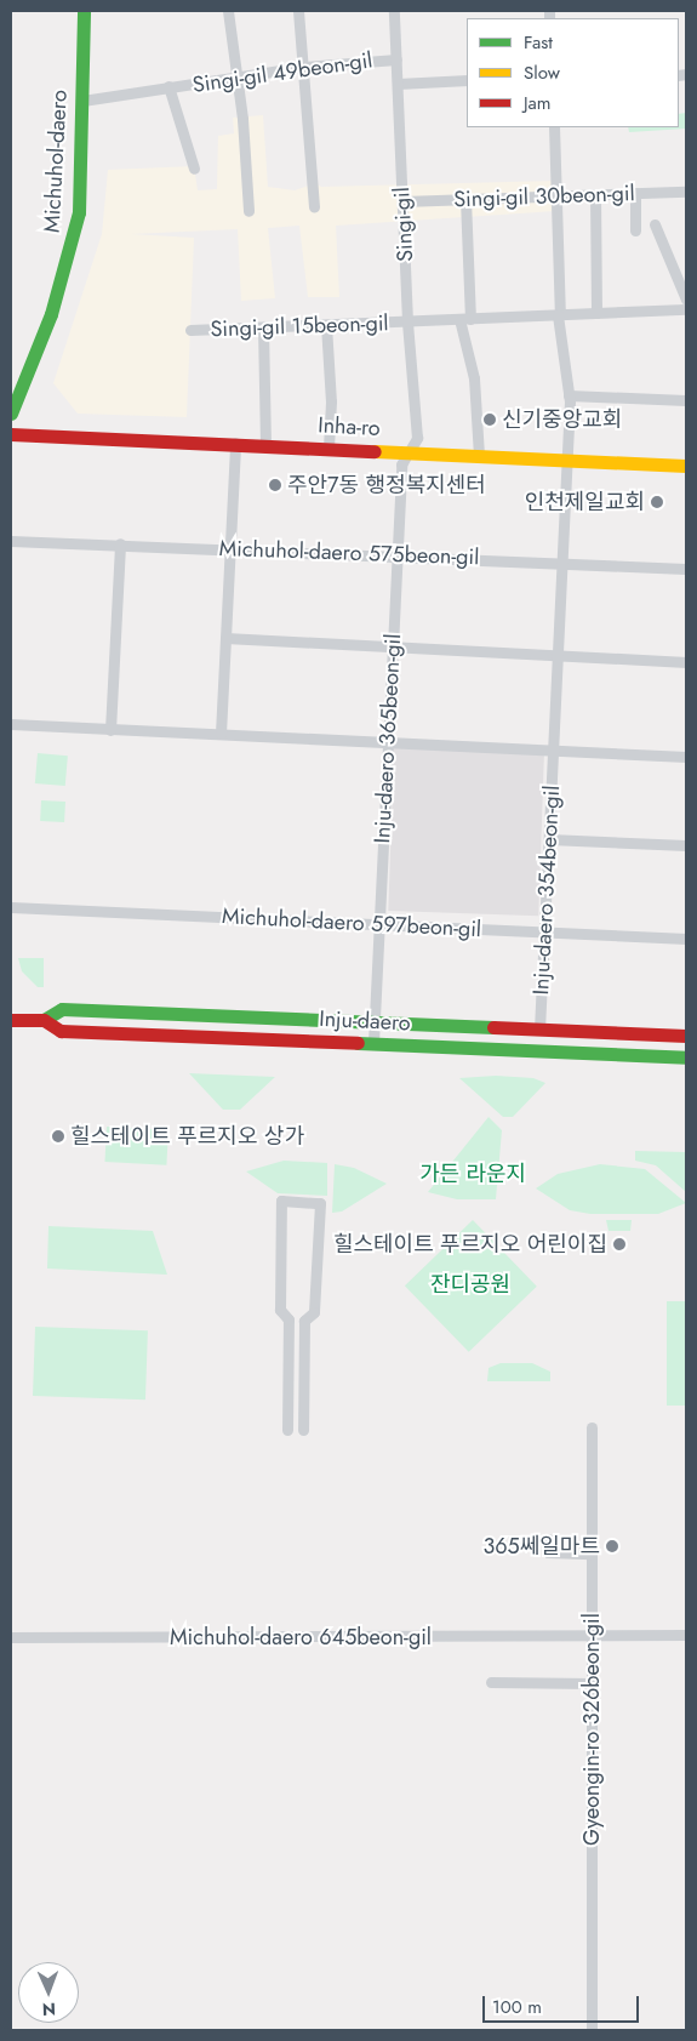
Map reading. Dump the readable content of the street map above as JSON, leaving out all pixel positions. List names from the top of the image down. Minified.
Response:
{"streets":{"main road":["Michuhol-daero","Inha-ro","Inju-daero"],"street":["Singi-gil 49beon-gil","Singi-gil 30beon-gil","Singi-gil","Singi-gil 15beon-gil","Michuhol-daero 575beon-gil","Inju-daero 365beon-gil","Inju-daero 354beon-gil","Michuhol-daero 597beon-gil","Michuhol-daero 645beon-gil","Gyeongin-ro 326beon-gil"]},"crossings":[["Singi-gil 49beon-gil","Michuhol-daero"],["Singi-gil 49beon-gil","Singi-gil"],["Singi-gil 30beon-gil","Singi-gil"],["Singi-gil 30beon-gil","Inju-daero 354beon-gil"],["Singi-gil","Singi-gil 15beon-gil"],["Singi-gil","Inju-daero 365beon-gil"],["Singi-gil 15beon-gil","Inju-daero 354beon-gil"],["Inha-ro","Inju-daero 365beon-gil"],["Inha-ro","Inju-daero 354beon-gil"],["Michuhol-daero 575beon-gil","Inju-daero 365beon-gil"],["Michuhol-daero 575beon-gil","Inju-daero 354beon-gil"],["Inju-daero 365beon-gil","Michuhol-daero 597beon-gil"],["Inju-daero 365beon-gil","Inju-daero"],["Inju-daero 354beon-gil","Michuhol-daero 597beon-gil"],["Inju-daero 354beon-gil","Inju-daero"],["Michuhol-daero 645beon-gil","Gyeongin-ro 326beon-gil"]],"parks":["가든 라운지","잔디공원"],"places":["신기중앙교회","주안7동 행정복지센터","인천제일교회","힐스테이트 푸르지오 상가","힐스테이트 푸르지오 어린이집","365쎄일마트"],"legend":["Fast","Slow","Jam"],"scale_bar":"100 m","north":"bottom"}
